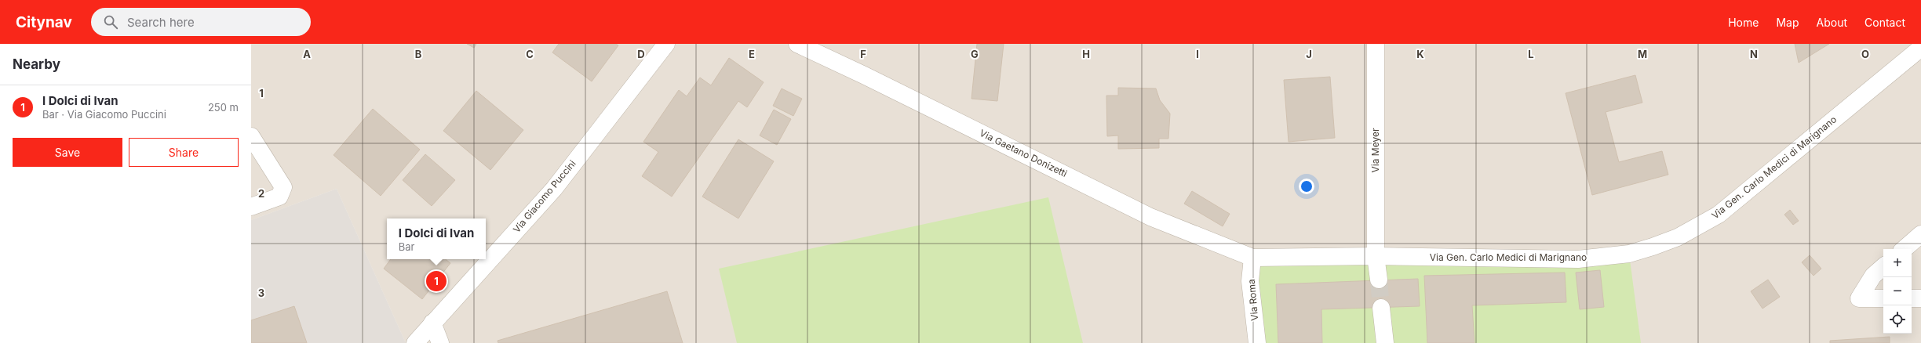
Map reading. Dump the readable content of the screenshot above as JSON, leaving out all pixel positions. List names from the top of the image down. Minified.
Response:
{"streets":{"street":["Via Meyer","Via Gaetano Donizetti","Via Gen. Carlo Medici di Marignano","Via Giacomo Puccini","Via Roma"]},"crossings":[["Via Meyer","Via Gen. Carlo Medici di Marignano"],["Via Gaetano Donizetti","Via Gen. Carlo Medici di Marignano"],["Via Gaetano Donizetti","Via Roma"],["Via Gen. Carlo Medici di Marignano","Via Roma"]],"page":{"header":"Citynav","search":"Search here","nav":["Home","Map","About","Contact"],"heading":"Nearby","list":[{"mark":"1","name":"I Dolci di Ivan","note":"Bar · Via Giacomo Puccini","value":"250 m"}],"buttons":["Save","Share"],"popup":["I Dolci di Ivan","Bar"],"map_buttons":["+","−"],"pins":"1"},"grid":{"columns":["A","B","C","D","E","F","G","H","I","J","K","L","M","N","O"],"rows":["1","2","3"]}}
